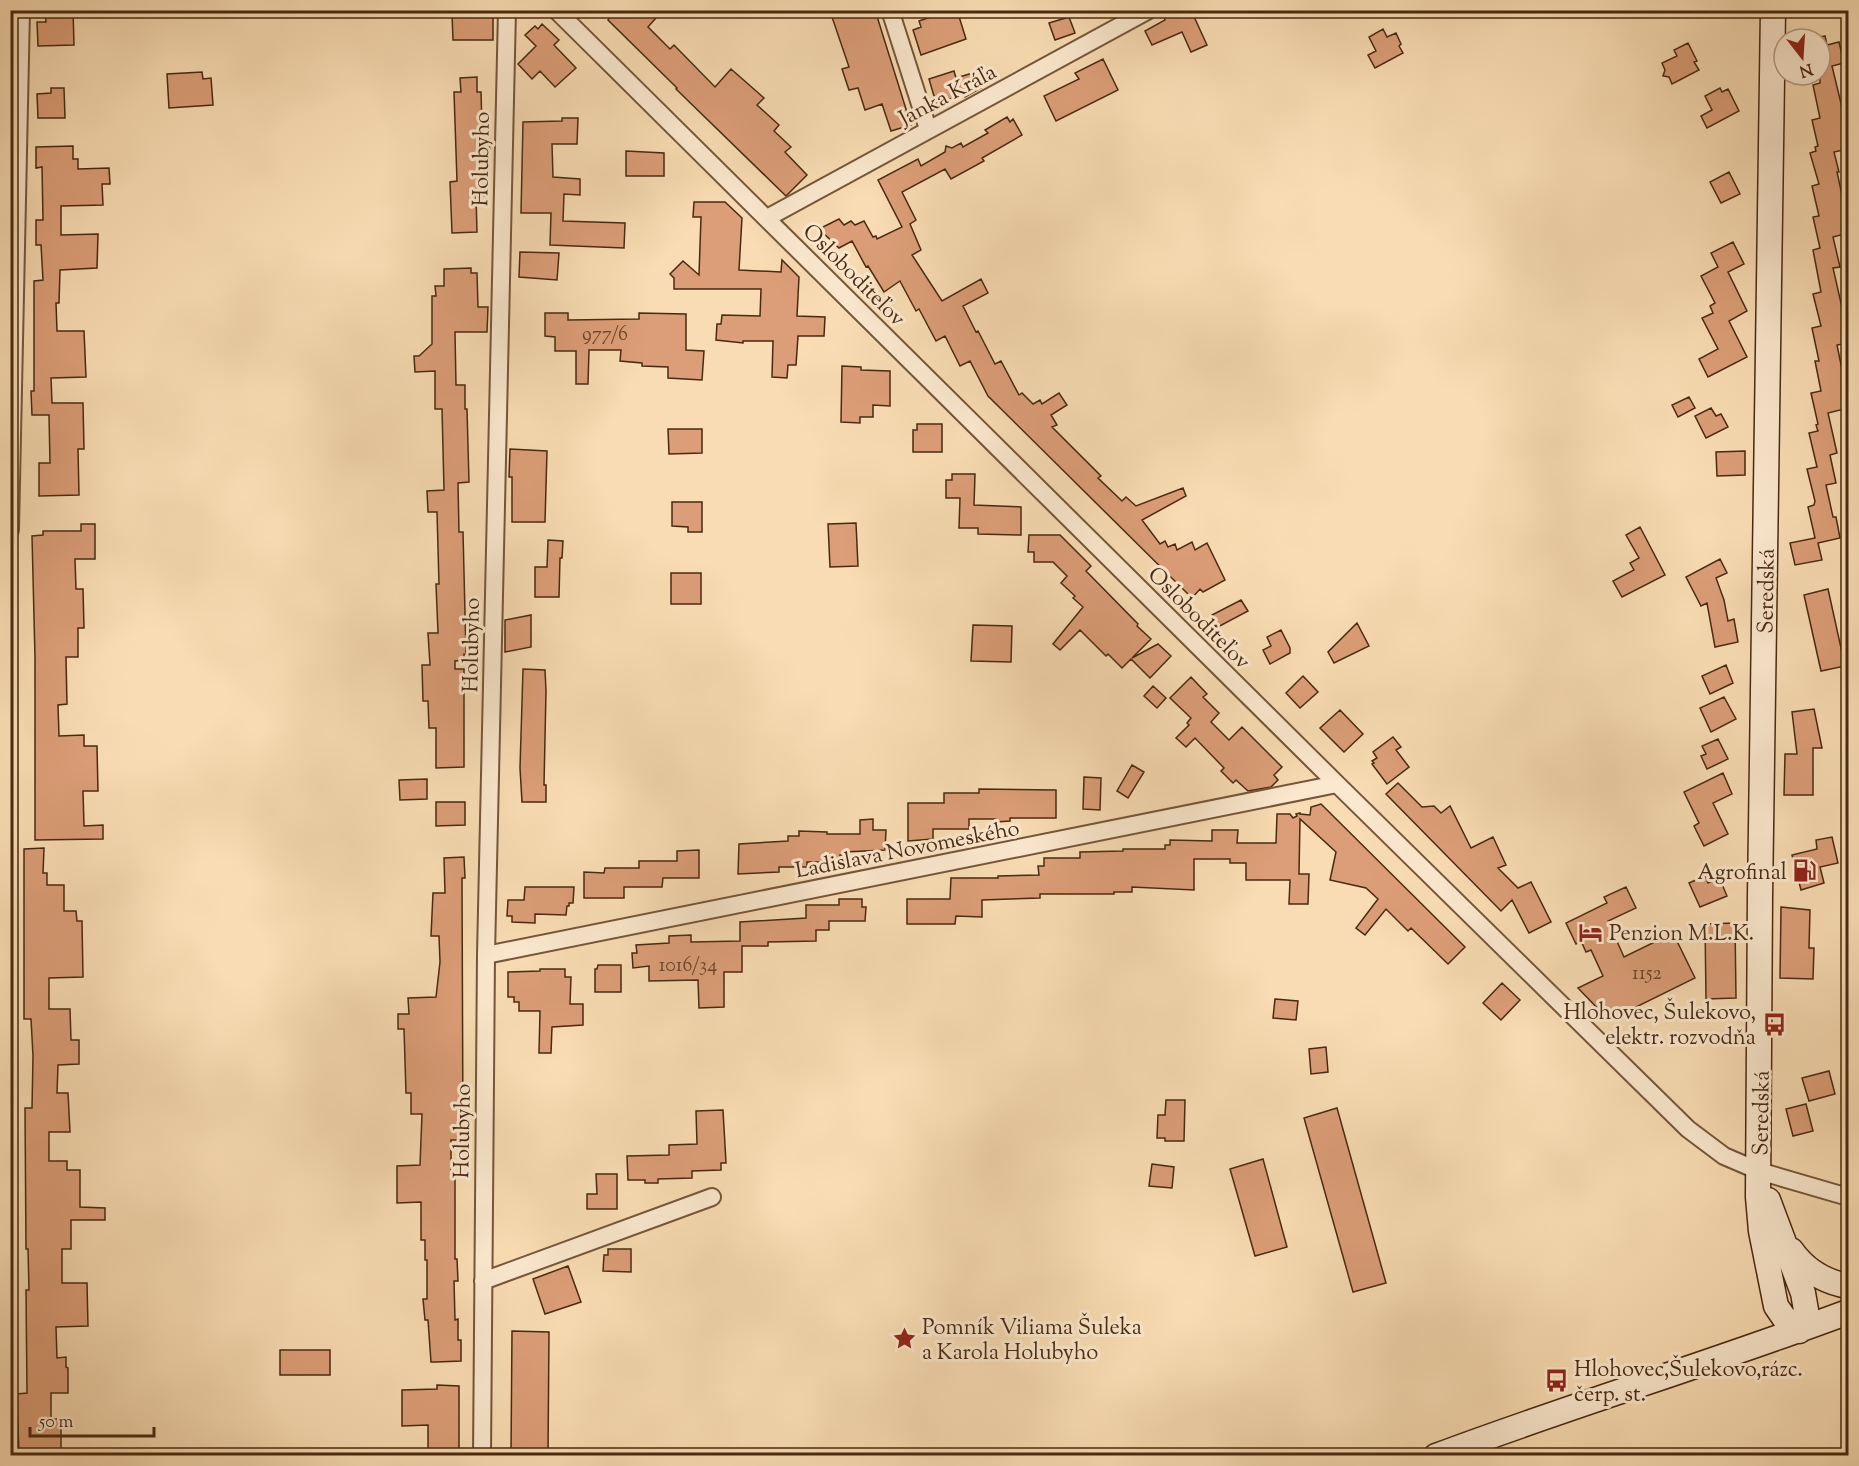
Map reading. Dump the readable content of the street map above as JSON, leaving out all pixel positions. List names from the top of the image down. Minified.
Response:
{"streets":{"street":["Janka Kráľa","Holubyho","Osloboditeľov","Seredská","Ladislava Novomeského"]},"crossings":[["Janka Kráľa","Osloboditeľov"],["Holubyho","Ladislava Novomeského"],["Osloboditeľov","Seredská"],["Osloboditeľov","Ladislava Novomeského"]],"places":{"fuel station":["Agrofinal"],"hotel":["Penzion M.L.K."],"bus stop":["Hlohovec, Šulekovo, elektr. rozvodňa","Hlohovec,Šulekovo,rázc. čerp. st."],"place":["Pomník Viliama Šuleka a Karola Holubyho"]},"house_numbers":["977/6","1016/34","1152"],"scale_bar":"50 m","north":"bottom"}
